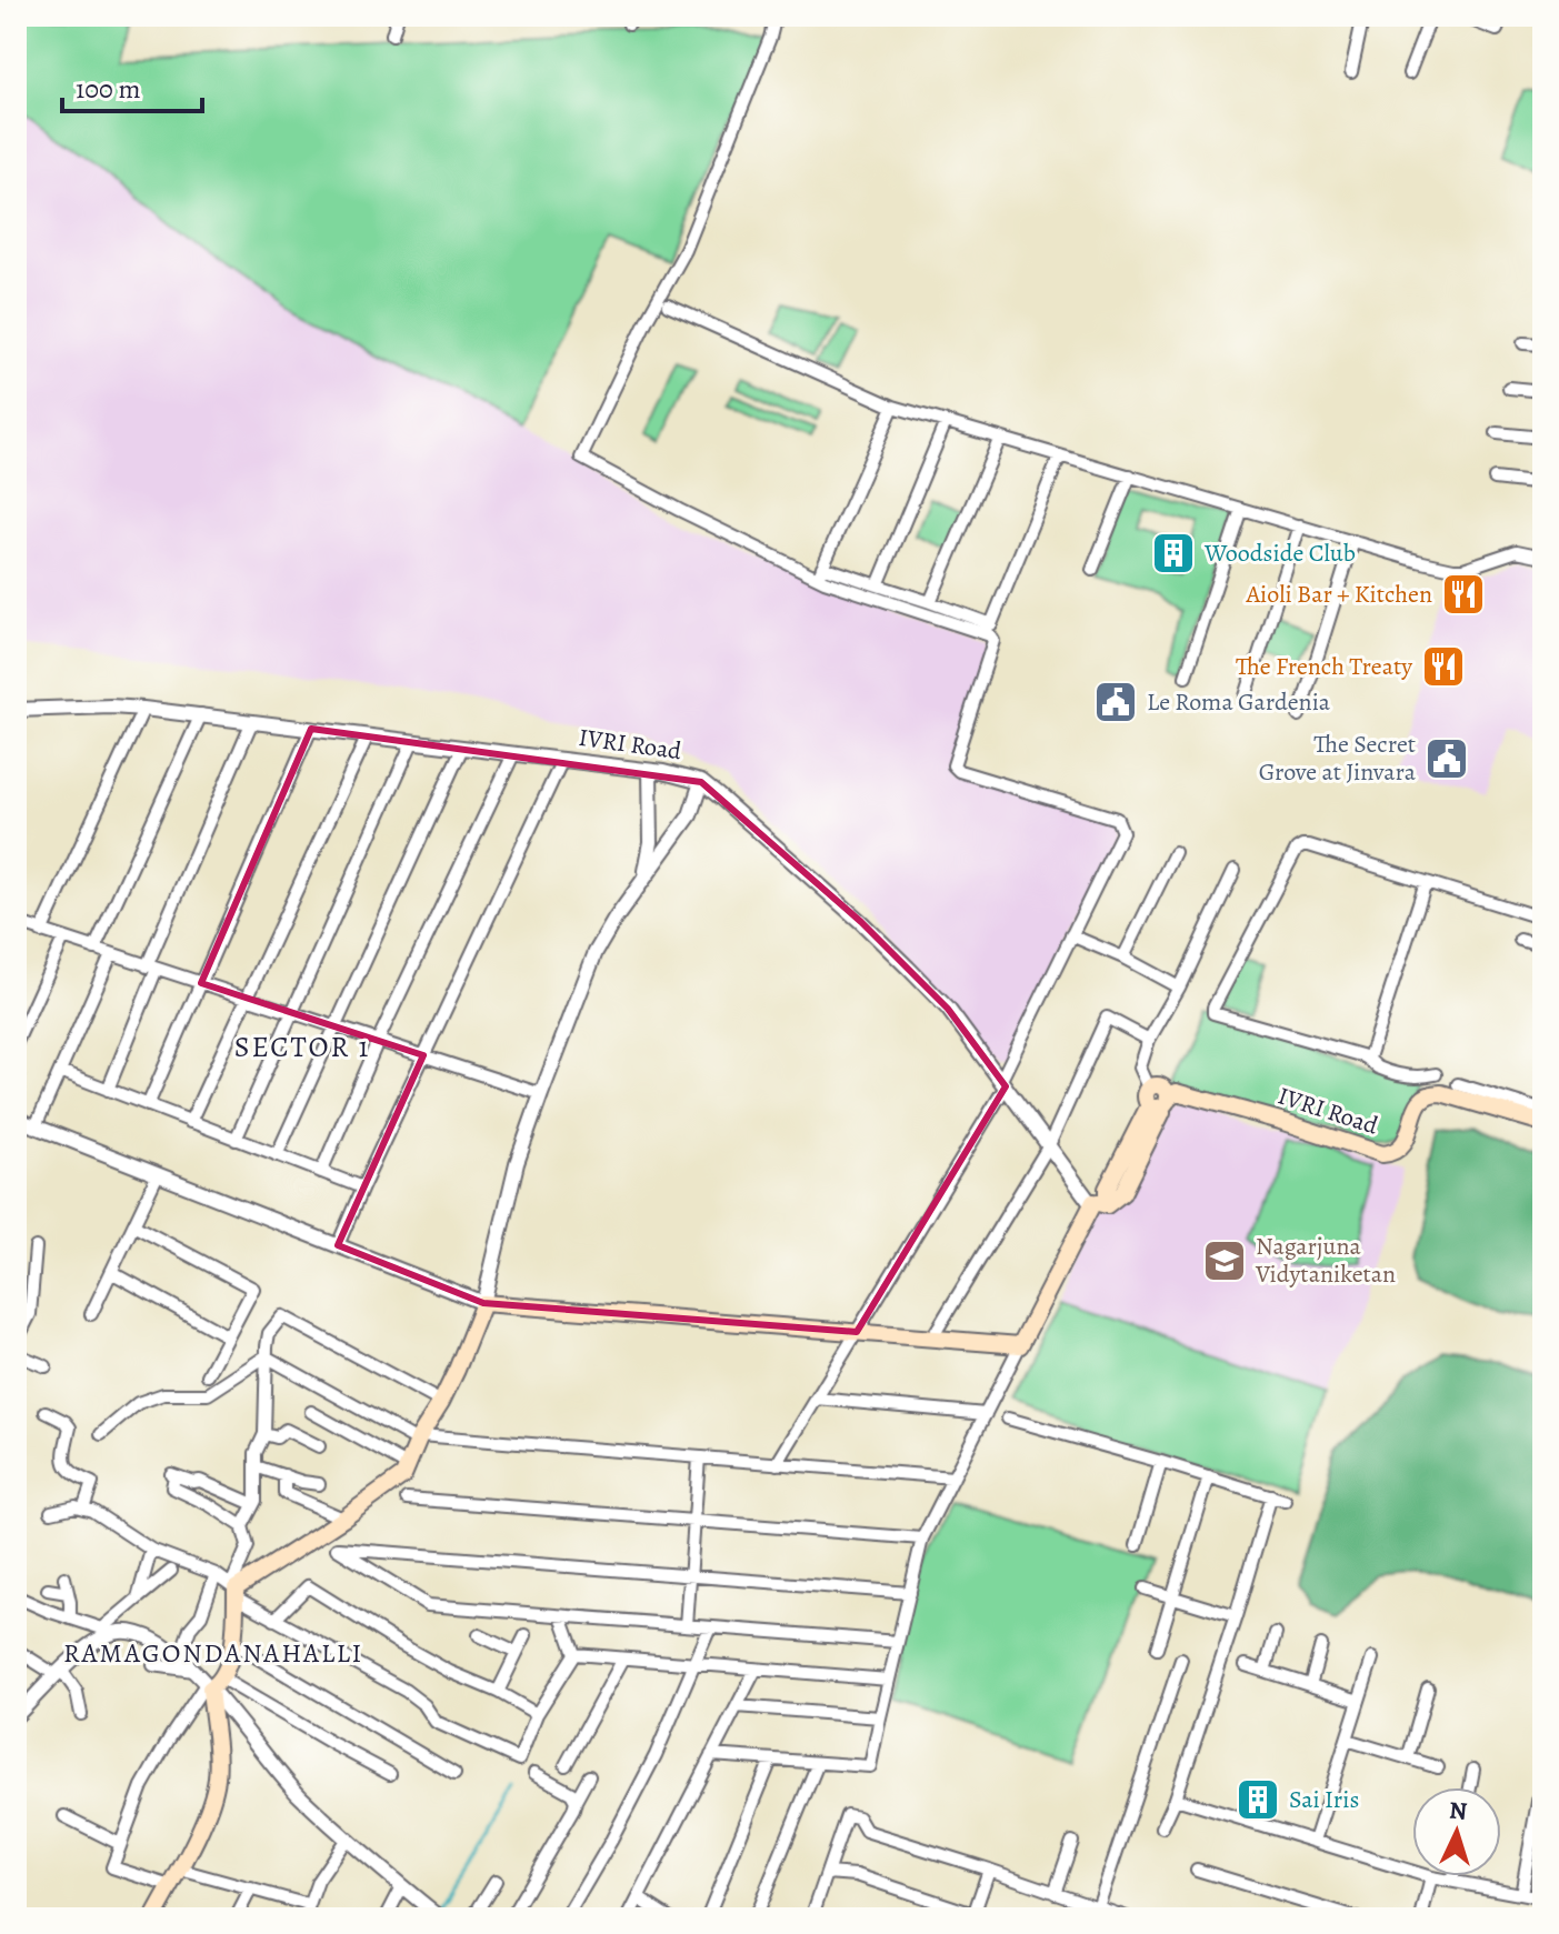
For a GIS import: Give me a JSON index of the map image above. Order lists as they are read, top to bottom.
{
  "streets": {
    "main road": ["IVRI Road"]
  },
  "districts": ["SECTOR 1", "RAMAGONDANAHALLI"],
  "places": {
    "building": ["Woodside Club", "Sai Iris"],
    "restaurant": ["Aioli Bar + Kitchen", "The French Treaty"],
    "public building": ["Le Roma Gardenia", "The Secret Grove at Jinvara"],
    "school or university": ["Nagarjuna Vidytaniketan"]
  },
  "scale_bar": "100 m",
  "north": "top"
}
